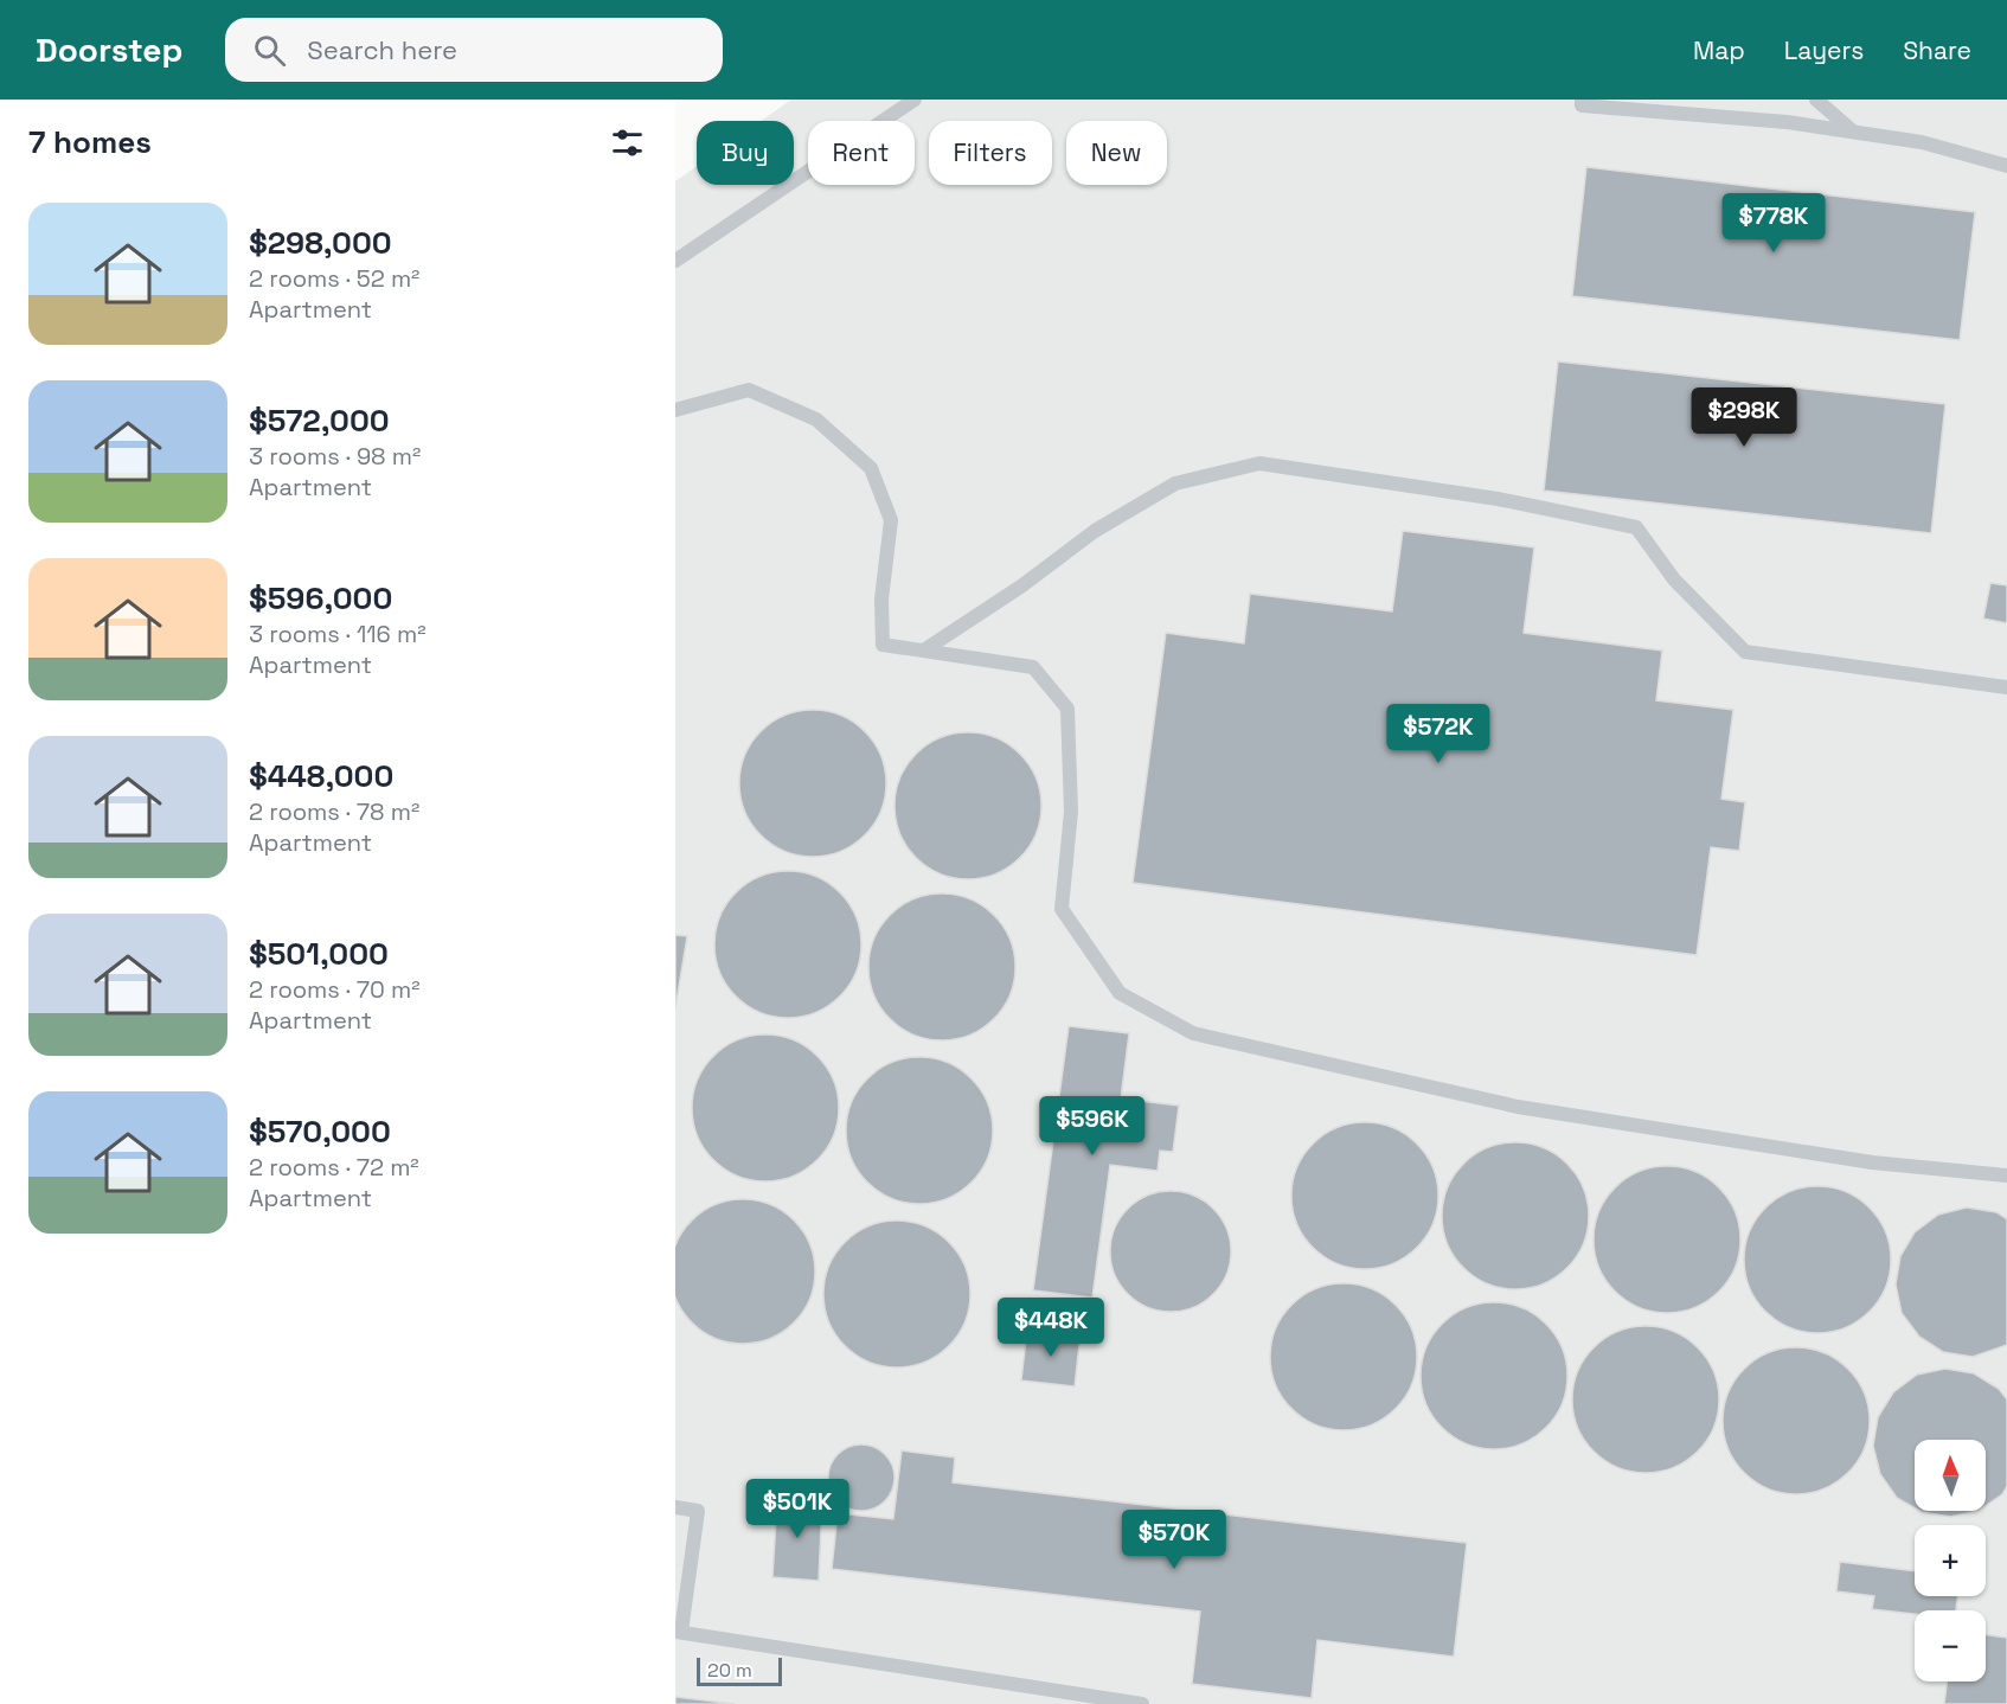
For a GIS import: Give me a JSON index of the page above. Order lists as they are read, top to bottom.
{
  "scale_bar": "20 m",
  "north": "top",
  "page": {
    "header": "Doorstep",
    "search": "Search here",
    "nav": ["Map", "Layers", "Share"],
    "heading": "7 homes",
    "chip": [
      "Buy",
      "Rent",
      "Filters",
      "New"
    ],
    "list": [
      {
        "name": "$298,000",
        "note": "2 rooms · 52 m² · Apartment"
      },
      {
        "name": "$572,000",
        "note": "3 rooms · 98 m² · Apartment"
      },
      {
        "name": "$596,000",
        "note": "3 rooms · 116 m² · Apartment"
      },
      {
        "name": "$448,000",
        "note": "2 rooms · 78 m² · Apartment"
      },
      {
        "name": "$501,000",
        "note": "2 rooms · 70 m² · Apartment"
      },
      {
        "name": "$570,000",
        "note": "2 rooms · 72 m² · Apartment"
      }
    ],
    "price": [
      "$778K",
      "$298K",
      "$572K",
      "$596K",
      "$448K",
      "$501K",
      "$570K"
    ],
    "map_buttons": ["+", "−"],
    "scale": "20 m"
  }
}
